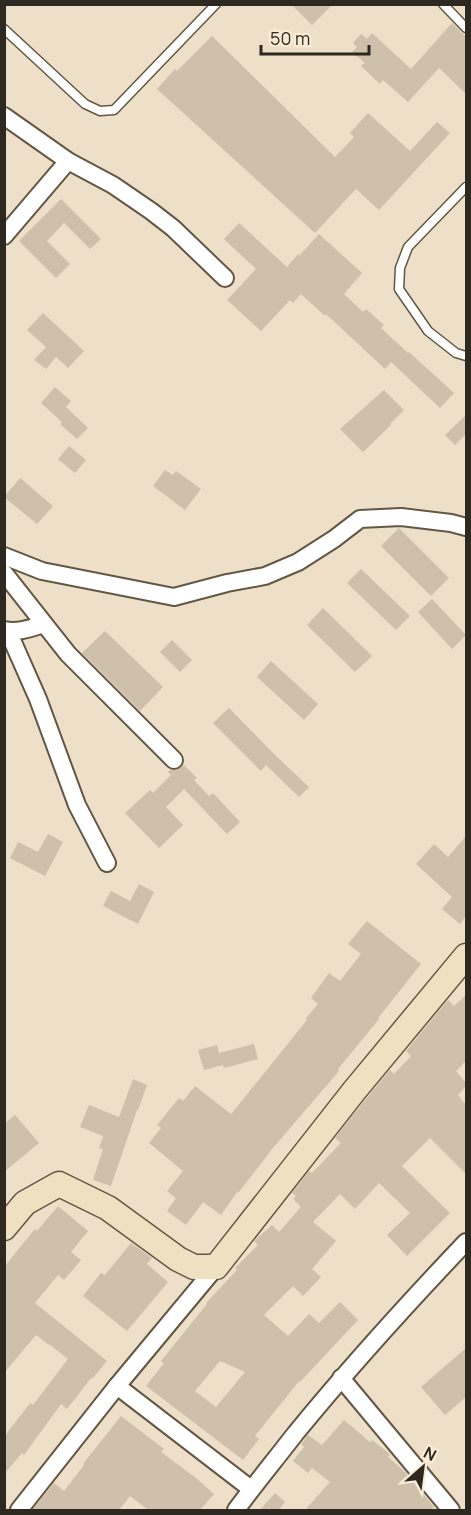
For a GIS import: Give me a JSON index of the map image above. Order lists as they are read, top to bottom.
{
  "scale_bar": "50 m",
  "north": "top right"
}
